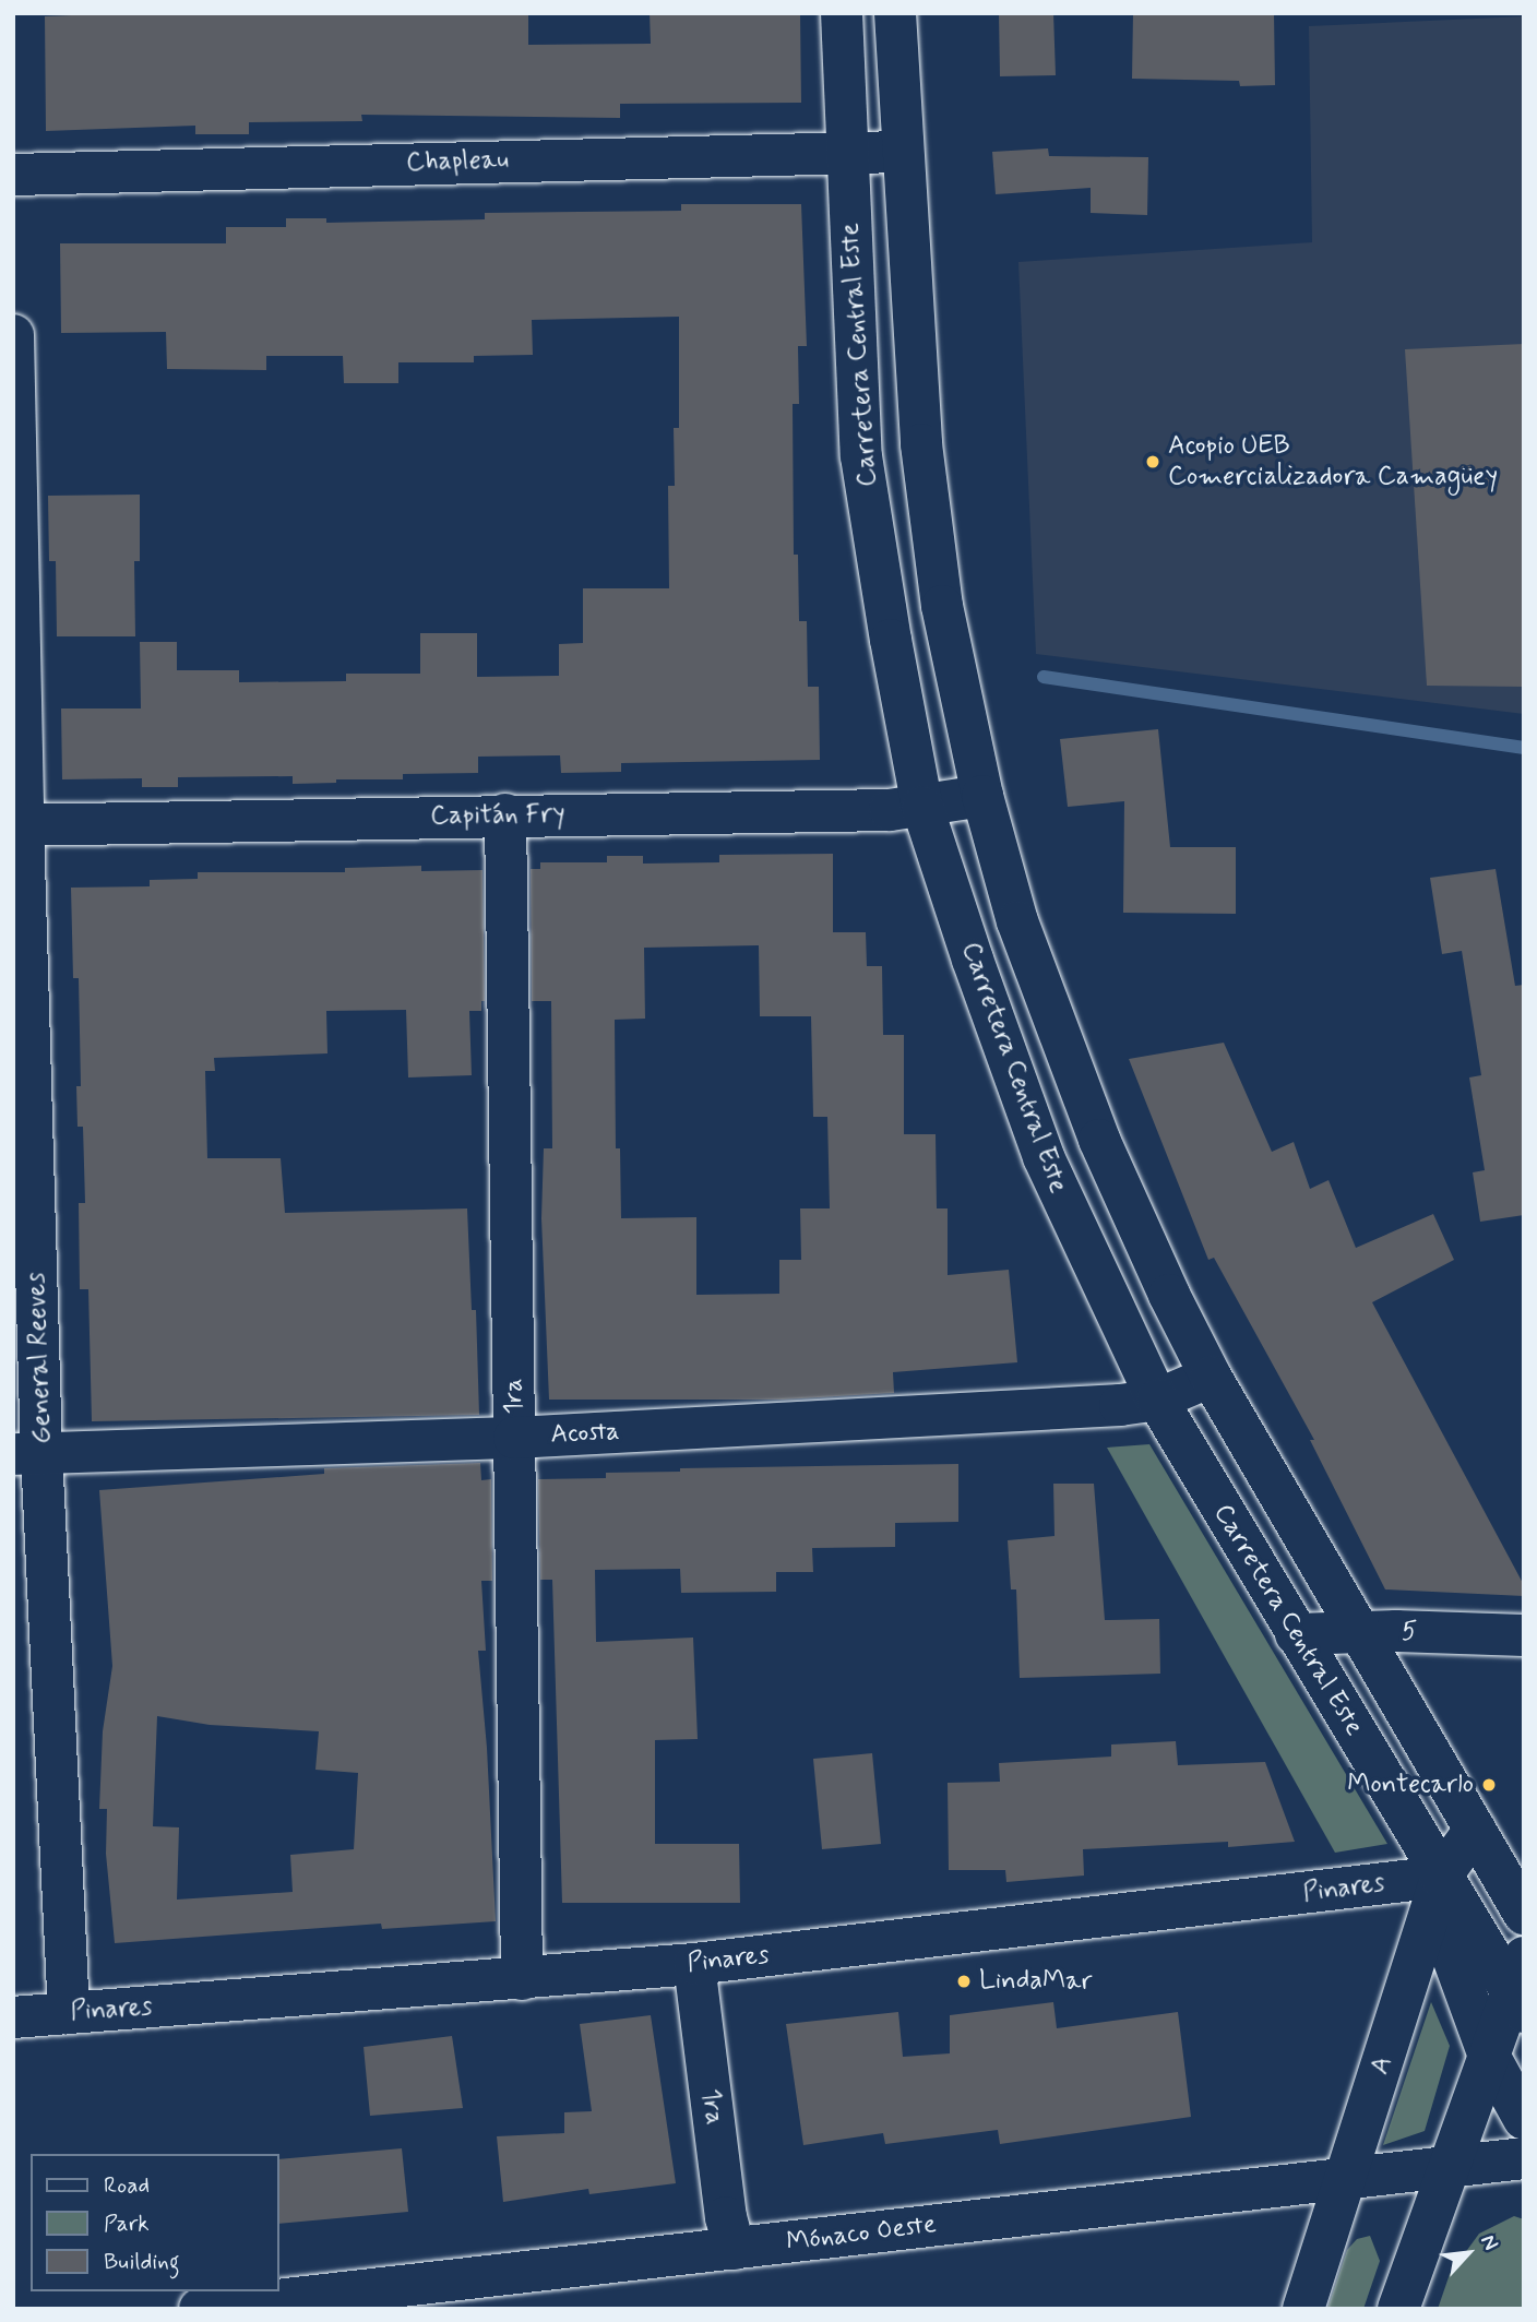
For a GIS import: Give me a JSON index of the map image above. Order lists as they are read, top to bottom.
{
  "streets": {
    "street": [
      "Chapleau",
      "Carretera Central Este",
      "Capitán Fry",
      "General Reeves",
      "1ra",
      "Acosta",
      "5",
      "Pinares",
      "A",
      "Mónaco Oeste"
    ]
  },
  "crossings": [
    ["Chapleau", "Carretera Central Este"],
    ["Carretera Central Este", "Capitán Fry"],
    ["Carretera Central Este", "Acosta"],
    ["Carretera Central Este", "5"],
    ["Carretera Central Este", "Pinares"],
    ["Carretera Central Este", "A"],
    ["Capitán Fry", "General Reeves"],
    ["Capitán Fry", "1ra"],
    ["General Reeves", "Acosta"],
    ["General Reeves", "Pinares"],
    ["1ra", "Acosta"],
    ["1ra", "Pinares"],
    ["1ra", "Mónaco Oeste"],
    ["Pinares", "A"],
    ["A", "Mónaco Oeste"]
  ],
  "places": ["Acopio UEB Comercializadora Camagüey", "Montecarlo", "LindaMar"],
  "legend": ["Road", "Park", "Building"],
  "north": "top right"
}
